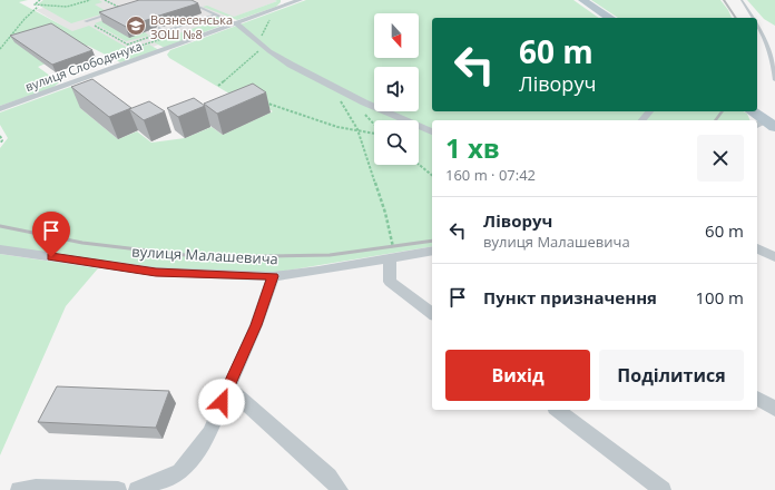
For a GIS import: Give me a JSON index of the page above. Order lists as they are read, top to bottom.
{
  "streets": {
    "street": ["вулиця Слободянука", "вулиця Малашевича"]
  },
  "places": {
    "school or university": ["Вознесенська ЗОШ №8"]
  },
  "north": "bottom",
  "page": {
    "turn": ["60 m", "Ліворуч"],
    "heading": ["1 хв", "160 m · 07:42"],
    "list": [
      {
        "name": "Ліворуч",
        "note": "вулиця Малашевича",
        "value": "60 m"
      },
      {
        "name": "Пункт призначення",
        "value": "100 m"
      }
    ],
    "buttons": ["Вихід", "Поділитися"]
  }
}
